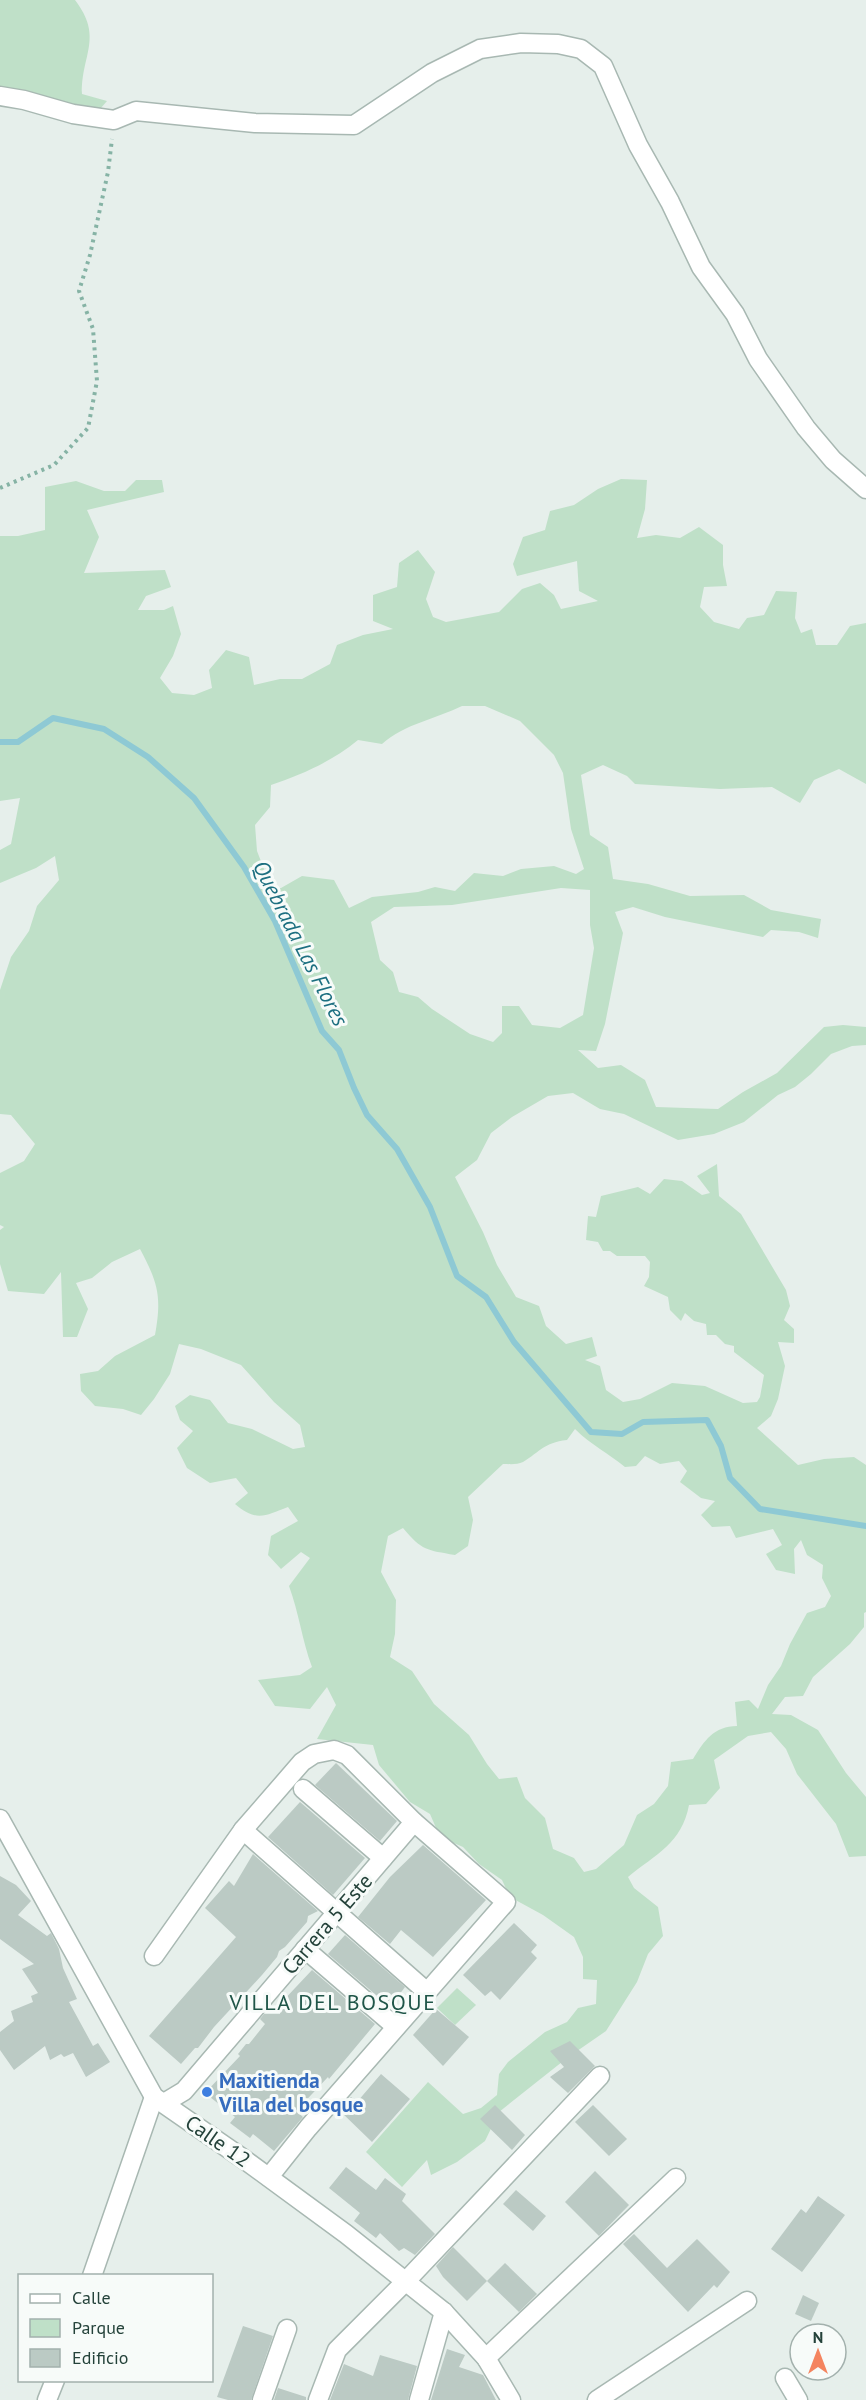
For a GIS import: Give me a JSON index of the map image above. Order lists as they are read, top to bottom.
{
  "streets": {
    "street": ["Carrera 5 Este", "Calle 12"]
  },
  "crossings": [
    ["Carrera 5 Este", "Calle 12"]
  ],
  "districts": ["VILLA DEL BOSQUE"],
  "water": ["Quebrada Las Flores"],
  "places": ["Maxitienda Villa del bosque"],
  "legend": ["Calle", "Parque", "Edificio"],
  "north": "top"
}
